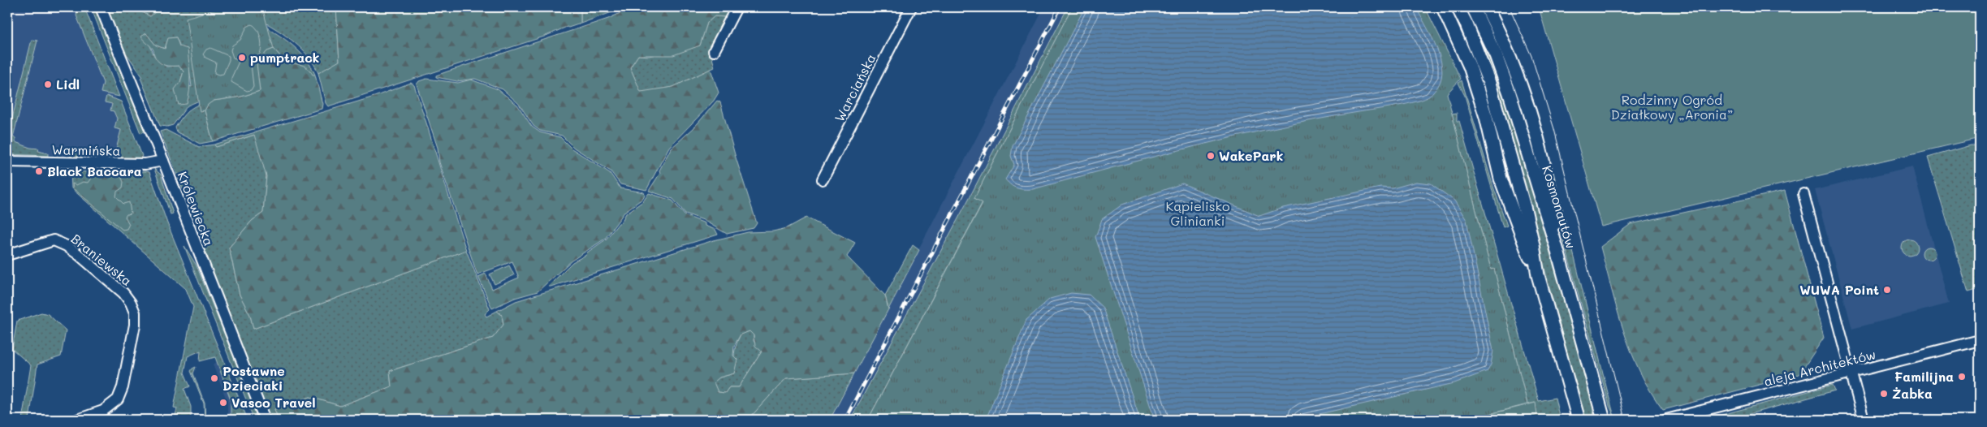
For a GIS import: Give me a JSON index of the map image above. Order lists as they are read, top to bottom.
{
  "streets": {
    "main road": ["Kosmonautów"],
    "street": [
      "Warciańska",
      "Warmińska",
      "Królewiecka",
      "Braniewska",
      "aleja Architektów"
    ]
  },
  "crossings": [
    ["Warmińska", "Królewiecka"]
  ],
  "parks": ["Rodzinny Ogród Działkowy „Aronia”", "Kąpielisko Glinianki"],
  "places": [
    "pumptrack",
    "Lidl",
    "WakePark",
    "Black Baccara",
    "WUWA Point",
    "Familijna",
    "Postawne Dzieciaki",
    "Żabka",
    "Vasco Travel"
  ]
}
